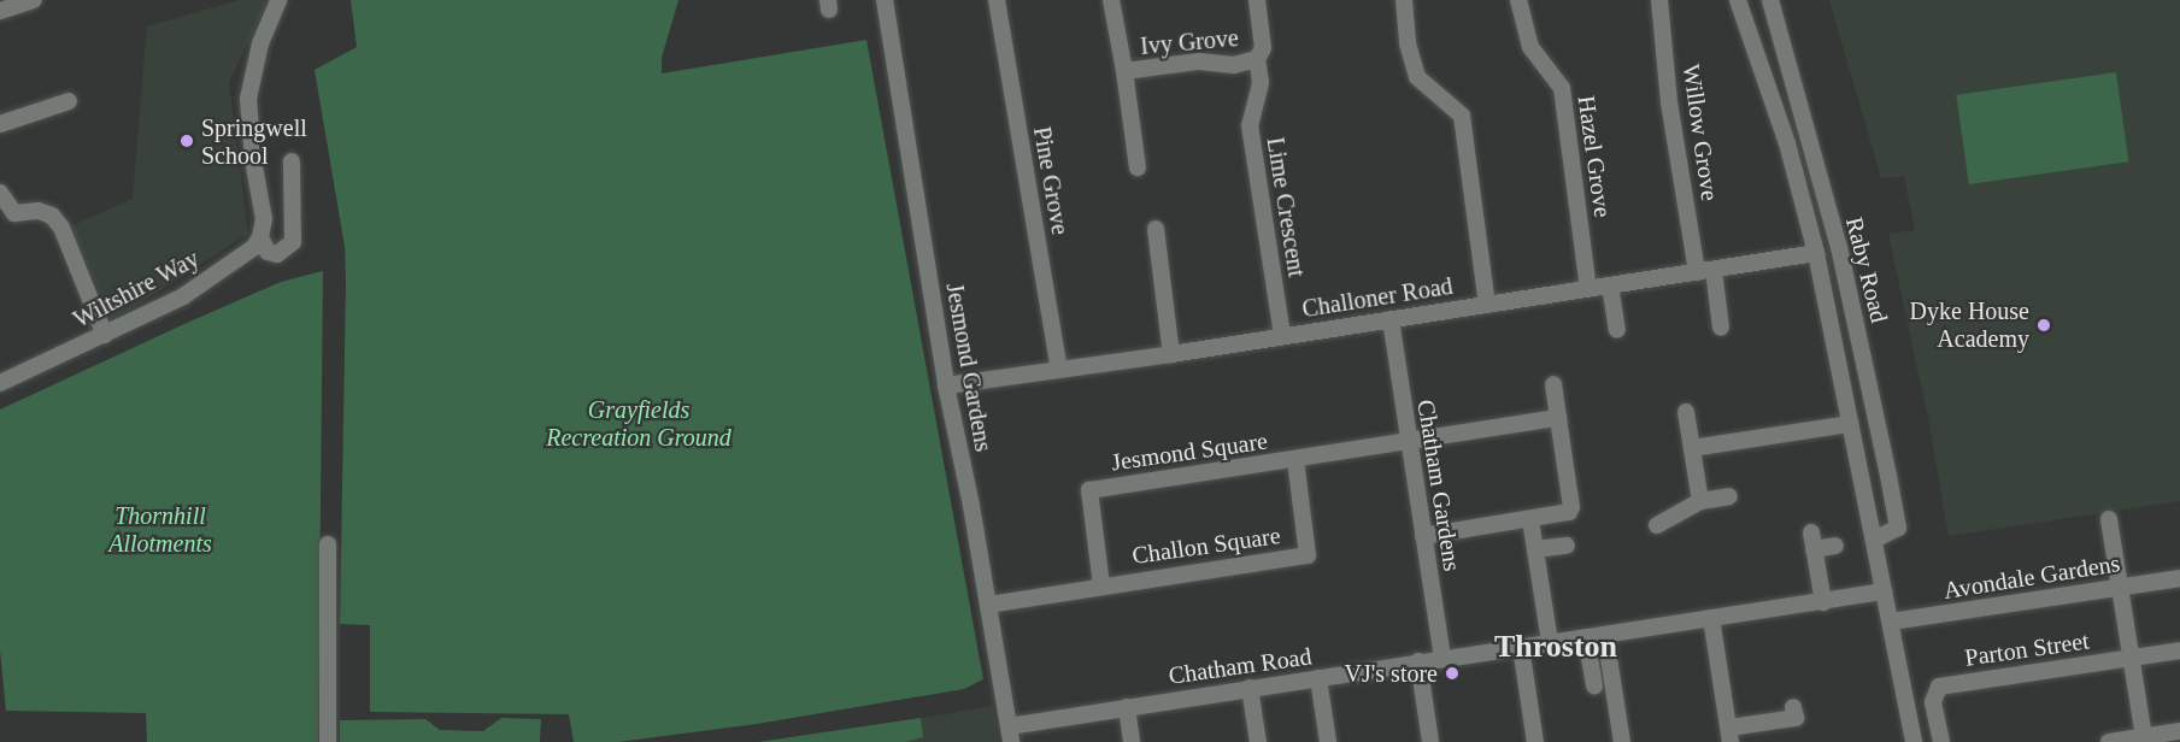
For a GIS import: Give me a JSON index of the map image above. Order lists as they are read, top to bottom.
{
  "streets": {
    "street": [
      "Ivy Grove",
      "Willow Grove",
      "Hazel Grove",
      "Pine Grove",
      "Lime Crescent",
      "Raby Road",
      "Wiltshire Way",
      "Challoner Road",
      "Jesmond Gardens",
      "Jesmond Square",
      "Chatham Gardens",
      "Challon Square",
      "Avondale Gardens",
      "Parton Street",
      "Chatham Road"
    ]
  },
  "crossings": [
    ["Ivy Grove", "Lime Crescent"],
    ["Willow Grove", "Challoner Road"],
    ["Hazel Grove", "Challoner Road"],
    ["Pine Grove", "Challoner Road"],
    ["Lime Crescent", "Challoner Road"],
    ["Raby Road", "Challoner Road"],
    ["Raby Road", "Avondale Gardens"],
    ["Raby Road", "Chatham Road"],
    ["Challoner Road", "Jesmond Gardens"],
    ["Challoner Road", "Chatham Gardens"],
    ["Jesmond Gardens", "Challon Square"],
    ["Jesmond Gardens", "Chatham Road"],
    ["Jesmond Square", "Chatham Gardens"],
    ["Jesmond Square", "Challon Square"],
    ["Chatham Gardens", "Chatham Road"]
  ],
  "districts": ["Throston"],
  "parks": ["Grayfields Recreation Ground", "Thornhill Allotments"],
  "places": ["Springwell School", "Dyke House Academy", "VJ's store"]
}
